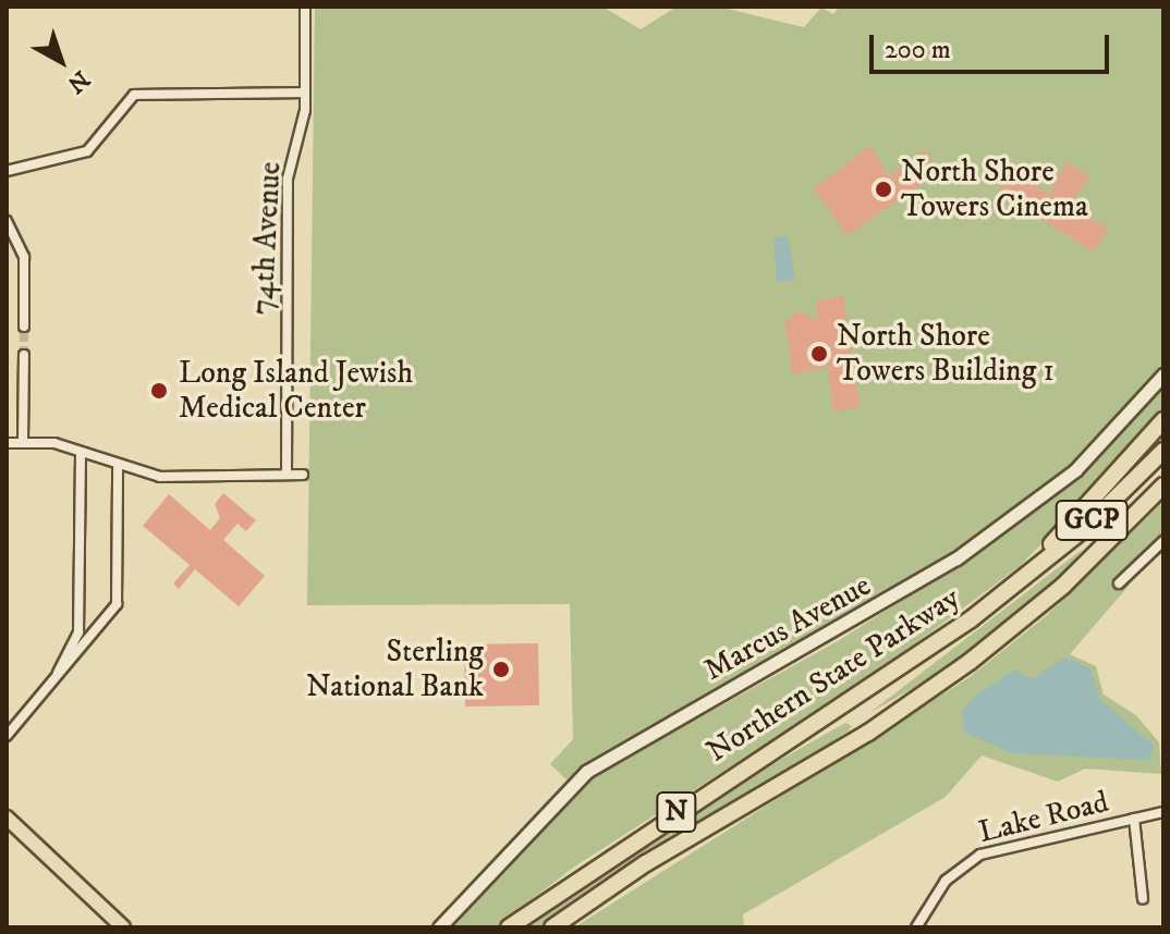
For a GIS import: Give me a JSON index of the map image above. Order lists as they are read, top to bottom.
{
  "streets": {
    "highway": ["GCP", "Northern State Parkway", "N"],
    "main road": ["Marcus Avenue"],
    "street": ["74th Avenue", "Lake Road"]
  },
  "crossings": [
    ["GCP", "Northern State Parkway"]
  ],
  "places": [
    "North Shore Towers Cinema",
    "North Shore Towers Building 1",
    "Long Island Jewish Medical Center",
    "Sterling National Bank"
  ],
  "scale_bar": "200 m",
  "north": "bottom right"
}
